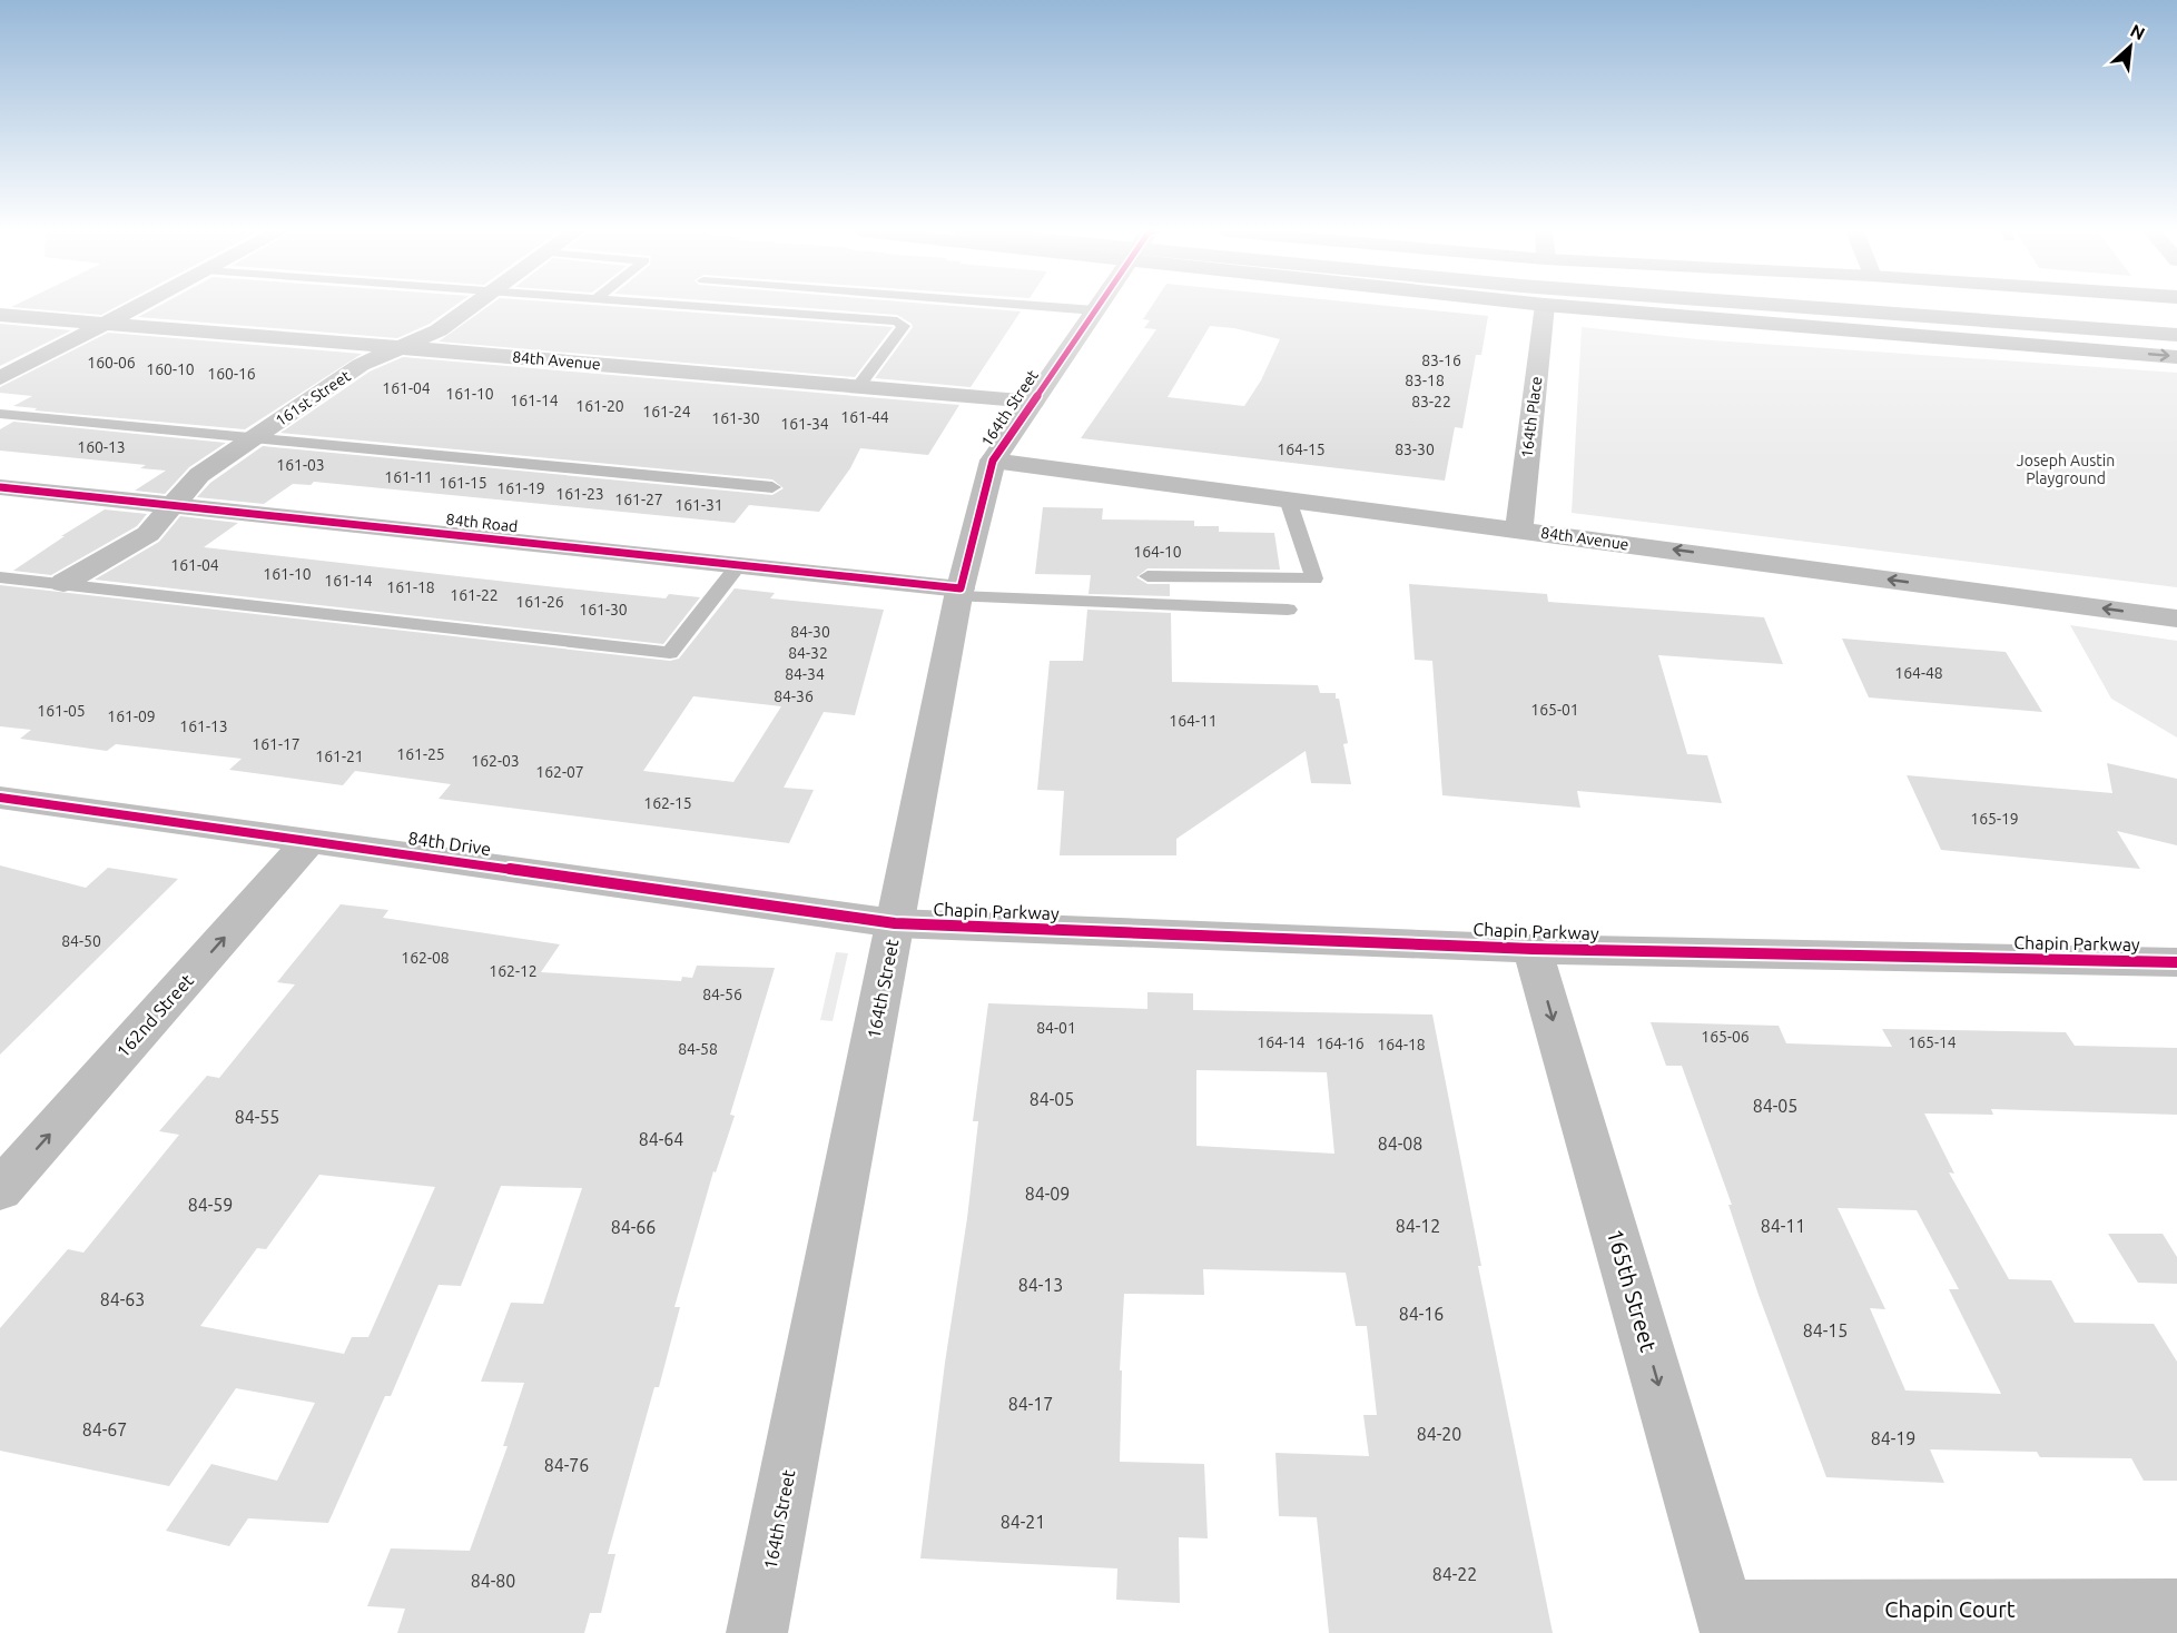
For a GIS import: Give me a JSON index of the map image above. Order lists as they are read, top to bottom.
{
  "streets": {
    "main road": [
      "84th Avenue",
      "161st Street",
      "164th Street",
      "164th Place",
      "84th Road",
      "84th Drive",
      "Chapin Parkway",
      "162nd Street",
      "165th Street",
      "Chapin Court"
    ]
  },
  "crossings": [
    ["84th Avenue", "161st Street"],
    ["84th Avenue", "164th Street"],
    ["84th Avenue", "164th Place"],
    ["161st Street", "84th Road"],
    ["164th Street", "84th Road"],
    ["164th Street", "84th Drive"],
    ["164th Street", "Chapin Parkway"],
    ["84th Drive", "Chapin Parkway"],
    ["84th Drive", "162nd Street"],
    ["Chapin Parkway", "165th Street"],
    ["165th Street", "Chapin Court"]
  ],
  "one_way": ["162nd Street", "165th Street"],
  "parks": ["Joseph Austin Playground"],
  "house_numbers": [
    "83-16",
    "160-06",
    "160-10",
    "160-16",
    "83-18",
    "161-04",
    "161-10",
    "161-14",
    "83-22",
    "161-20",
    "161-24",
    "161-44",
    "161-30",
    "161-34",
    "160-13",
    "164-15",
    "83-30",
    "161-03",
    "161-11",
    "161-15",
    "161-19",
    "161-23",
    "161-27",
    "161-31",
    "164-10",
    "161-04",
    "161-10",
    "161-14",
    "161-18",
    "161-22",
    "161-26",
    "161-30",
    "84-30",
    "84-32",
    "164-48",
    "84-34",
    "84-36",
    "165-01",
    "161-05",
    "161-09",
    "164-11",
    "161-13",
    "161-17",
    "161-25",
    "161-21",
    "162-03",
    "162-07",
    "162-15",
    "165-19",
    "84-50",
    "162-08",
    "162-12",
    "84-56",
    "84-01",
    "165-06",
    "164-14",
    "165-14",
    "164-16",
    "164-18",
    "84-58",
    "84-05",
    "84-05",
    "84-55",
    "84-64",
    "84-08",
    "84-09",
    "84-59",
    "84-12",
    "84-11",
    "84-66",
    "84-13",
    "84-63",
    "84-16",
    "84-15",
    "84-17",
    "84-67",
    "84-20",
    "84-19",
    "84-76",
    "84-21",
    "84-22",
    "84-80"
  ],
  "north": "top right"
}
